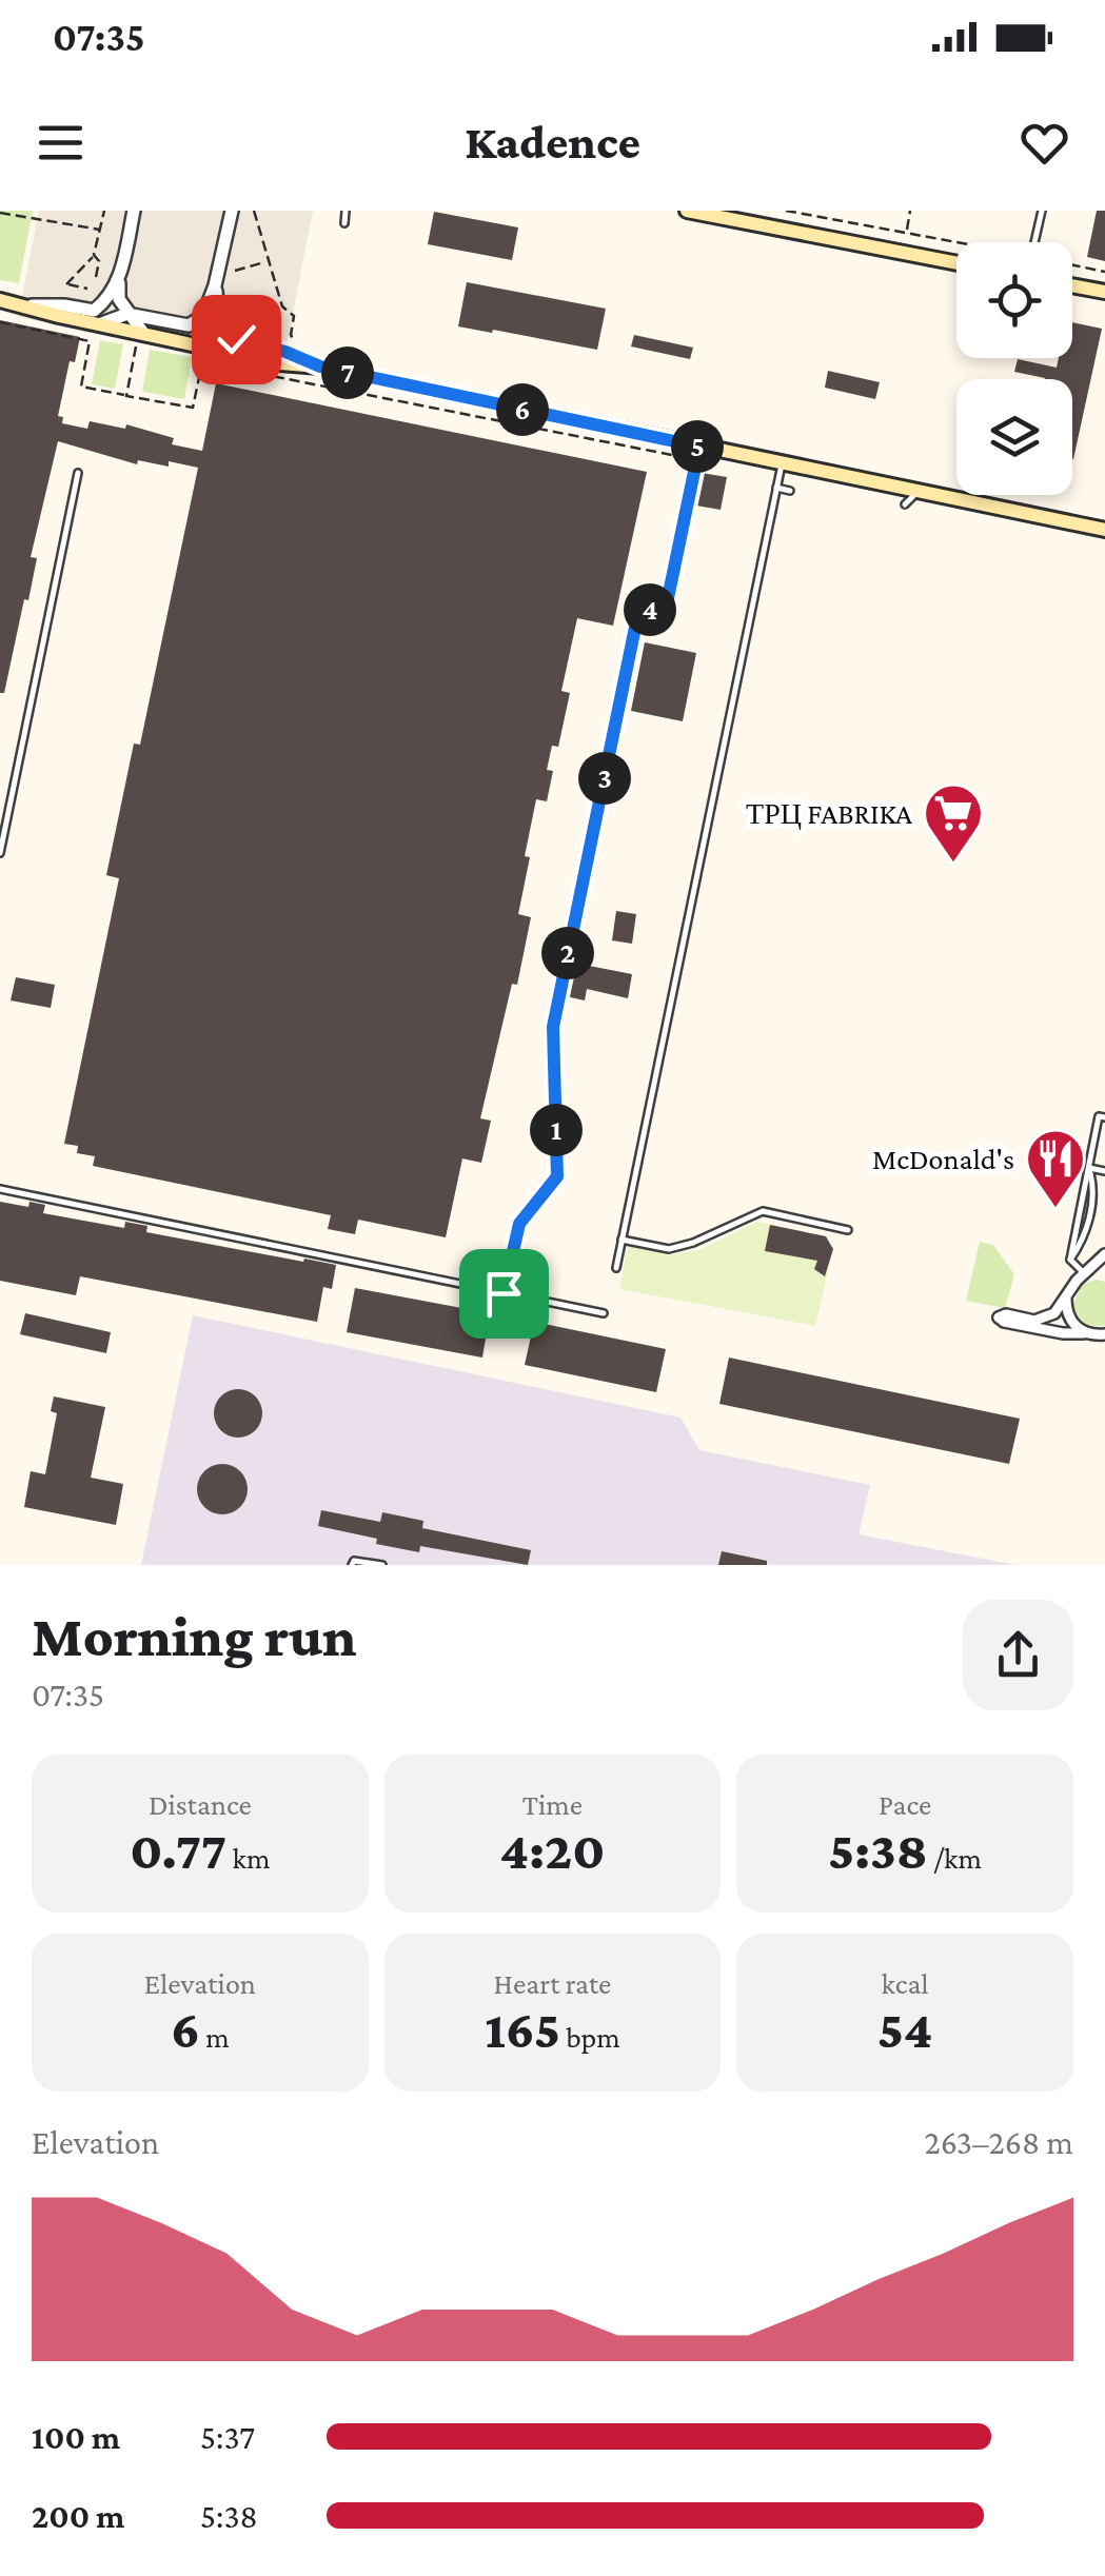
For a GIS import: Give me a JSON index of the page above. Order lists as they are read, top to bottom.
{
  "places": {
    "supermarket": ["ТРЦ FABRIKA"],
    "restaurant": ["McDonald's"]
  },
  "page": {
    "status": "07:35",
    "header": "Kadence",
    "pins": [
      "7",
      "6",
      "5",
      "4",
      "3",
      "2",
      "1"
    ],
    "heading": ["Morning run", "07:35"],
    "stats": [
      ["Distance", "0.77 km"],
      ["Time", "4:20"],
      ["Pace", "5:38 /km"],
      ["Elevation", "6 m"],
      ["Heart rate", "165 bpm"],
      ["kcal", "54"]
    ],
    "chart": ["Elevation", "263–268 m"],
    "list": [
      {
        "name": "100 m",
        "note": "5:37"
      },
      {
        "name": "200 m",
        "note": "5:38"
      }
    ]
  }
}
